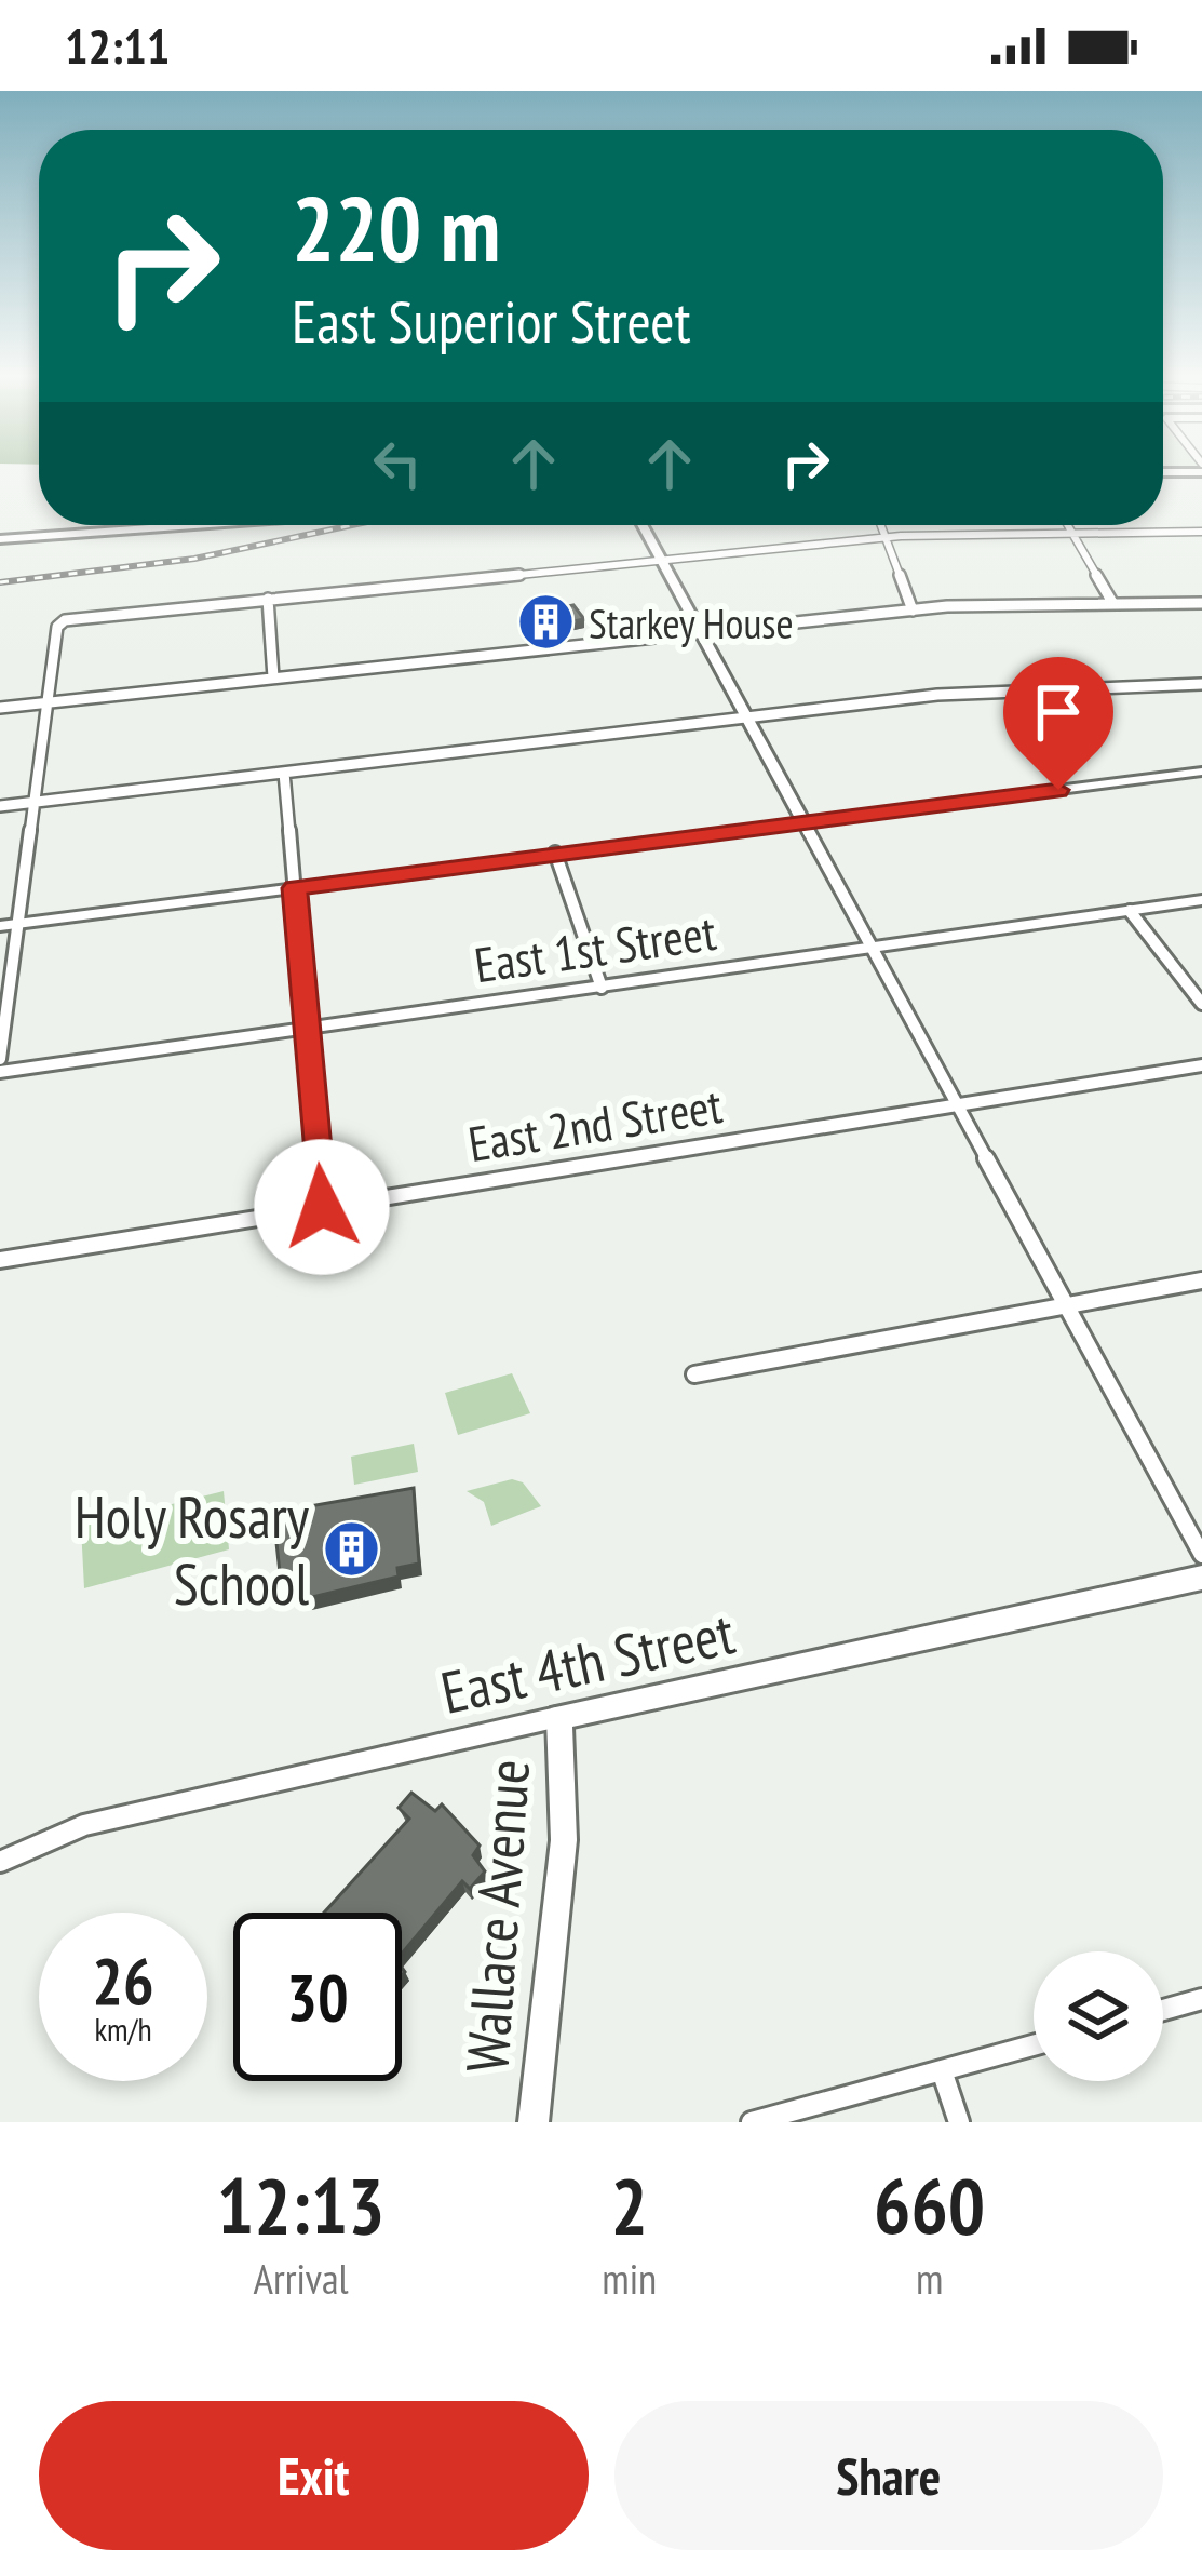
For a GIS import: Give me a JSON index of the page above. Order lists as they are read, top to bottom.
{
  "streets": {
    "main road": ["East 4th Street", "Wallace Avenue"],
    "street": ["East 1st Street", "East 2nd Street"]
  },
  "crossings": [
    ["East 4th Street", "Wallace Avenue"]
  ],
  "places": {
    "building": ["Starkey House", "Holy Rosary School"]
  },
  "page": {
    "status": "12:11",
    "turn": ["220 m", "East Superior Street"],
    "speed": "26 km/h",
    "limit": "30",
    "eta": [
      "12:13",
      "Arrival",
      "2",
      "min",
      "660",
      "m"
    ],
    "buttons": ["Exit", "Share"]
  }
}
